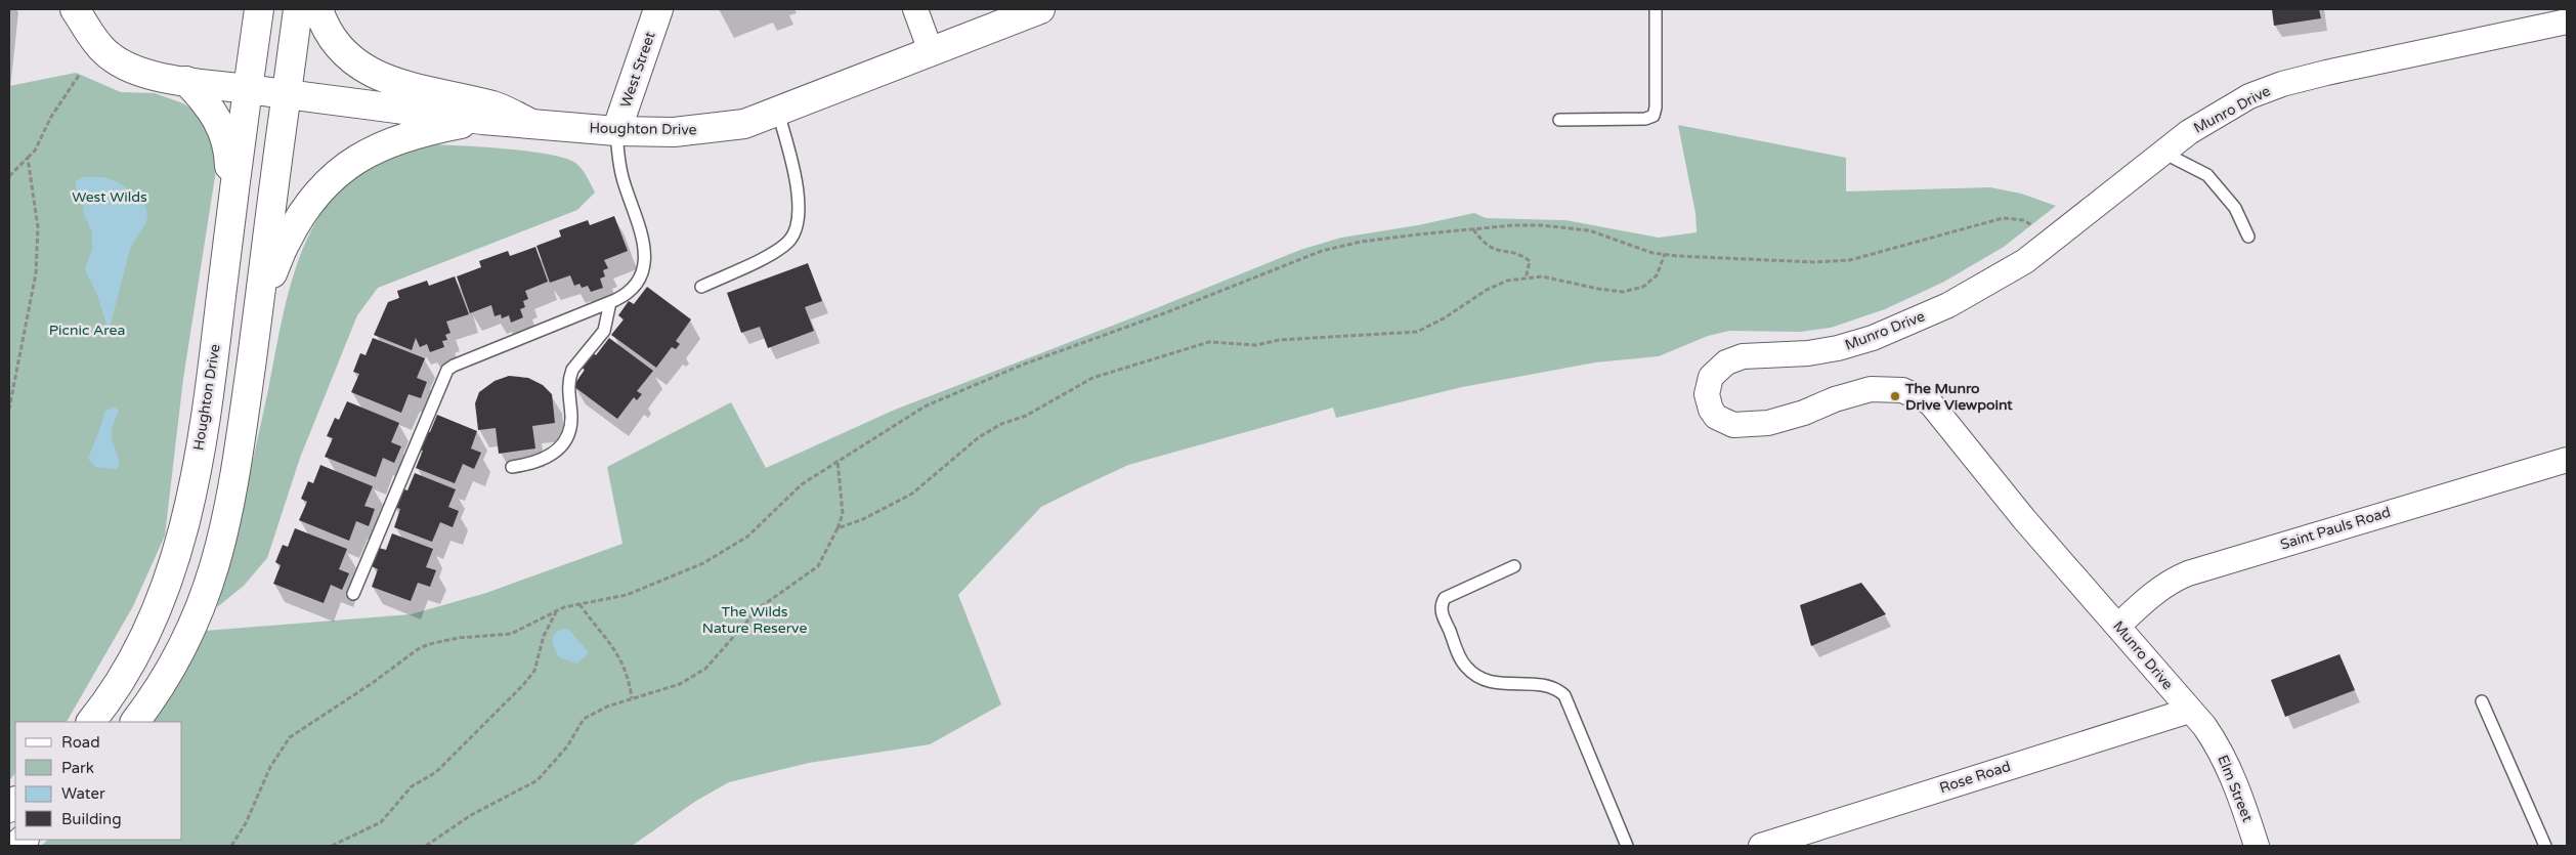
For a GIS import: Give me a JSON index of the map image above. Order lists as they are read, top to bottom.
{
  "streets": {
    "main road": ["West Street", "Houghton Drive"],
    "street": [
      "Munro Drive",
      "Saint Pauls Road",
      "Rose Road",
      "Elm Street"
    ]
  },
  "crossings": [
    ["West Street", "Houghton Drive"],
    ["Munro Drive", "Saint Pauls Road"],
    ["Munro Drive", "Rose Road"],
    ["Munro Drive", "Elm Street"],
    ["Rose Road", "Elm Street"]
  ],
  "parks": ["West Wilds", "Picnic Area", "The Wilds Nature Reserve"],
  "places": ["The Munro Drive Viewpoint"],
  "legend": [
    "Road",
    "Park",
    "Water",
    "Building"
  ]
}
